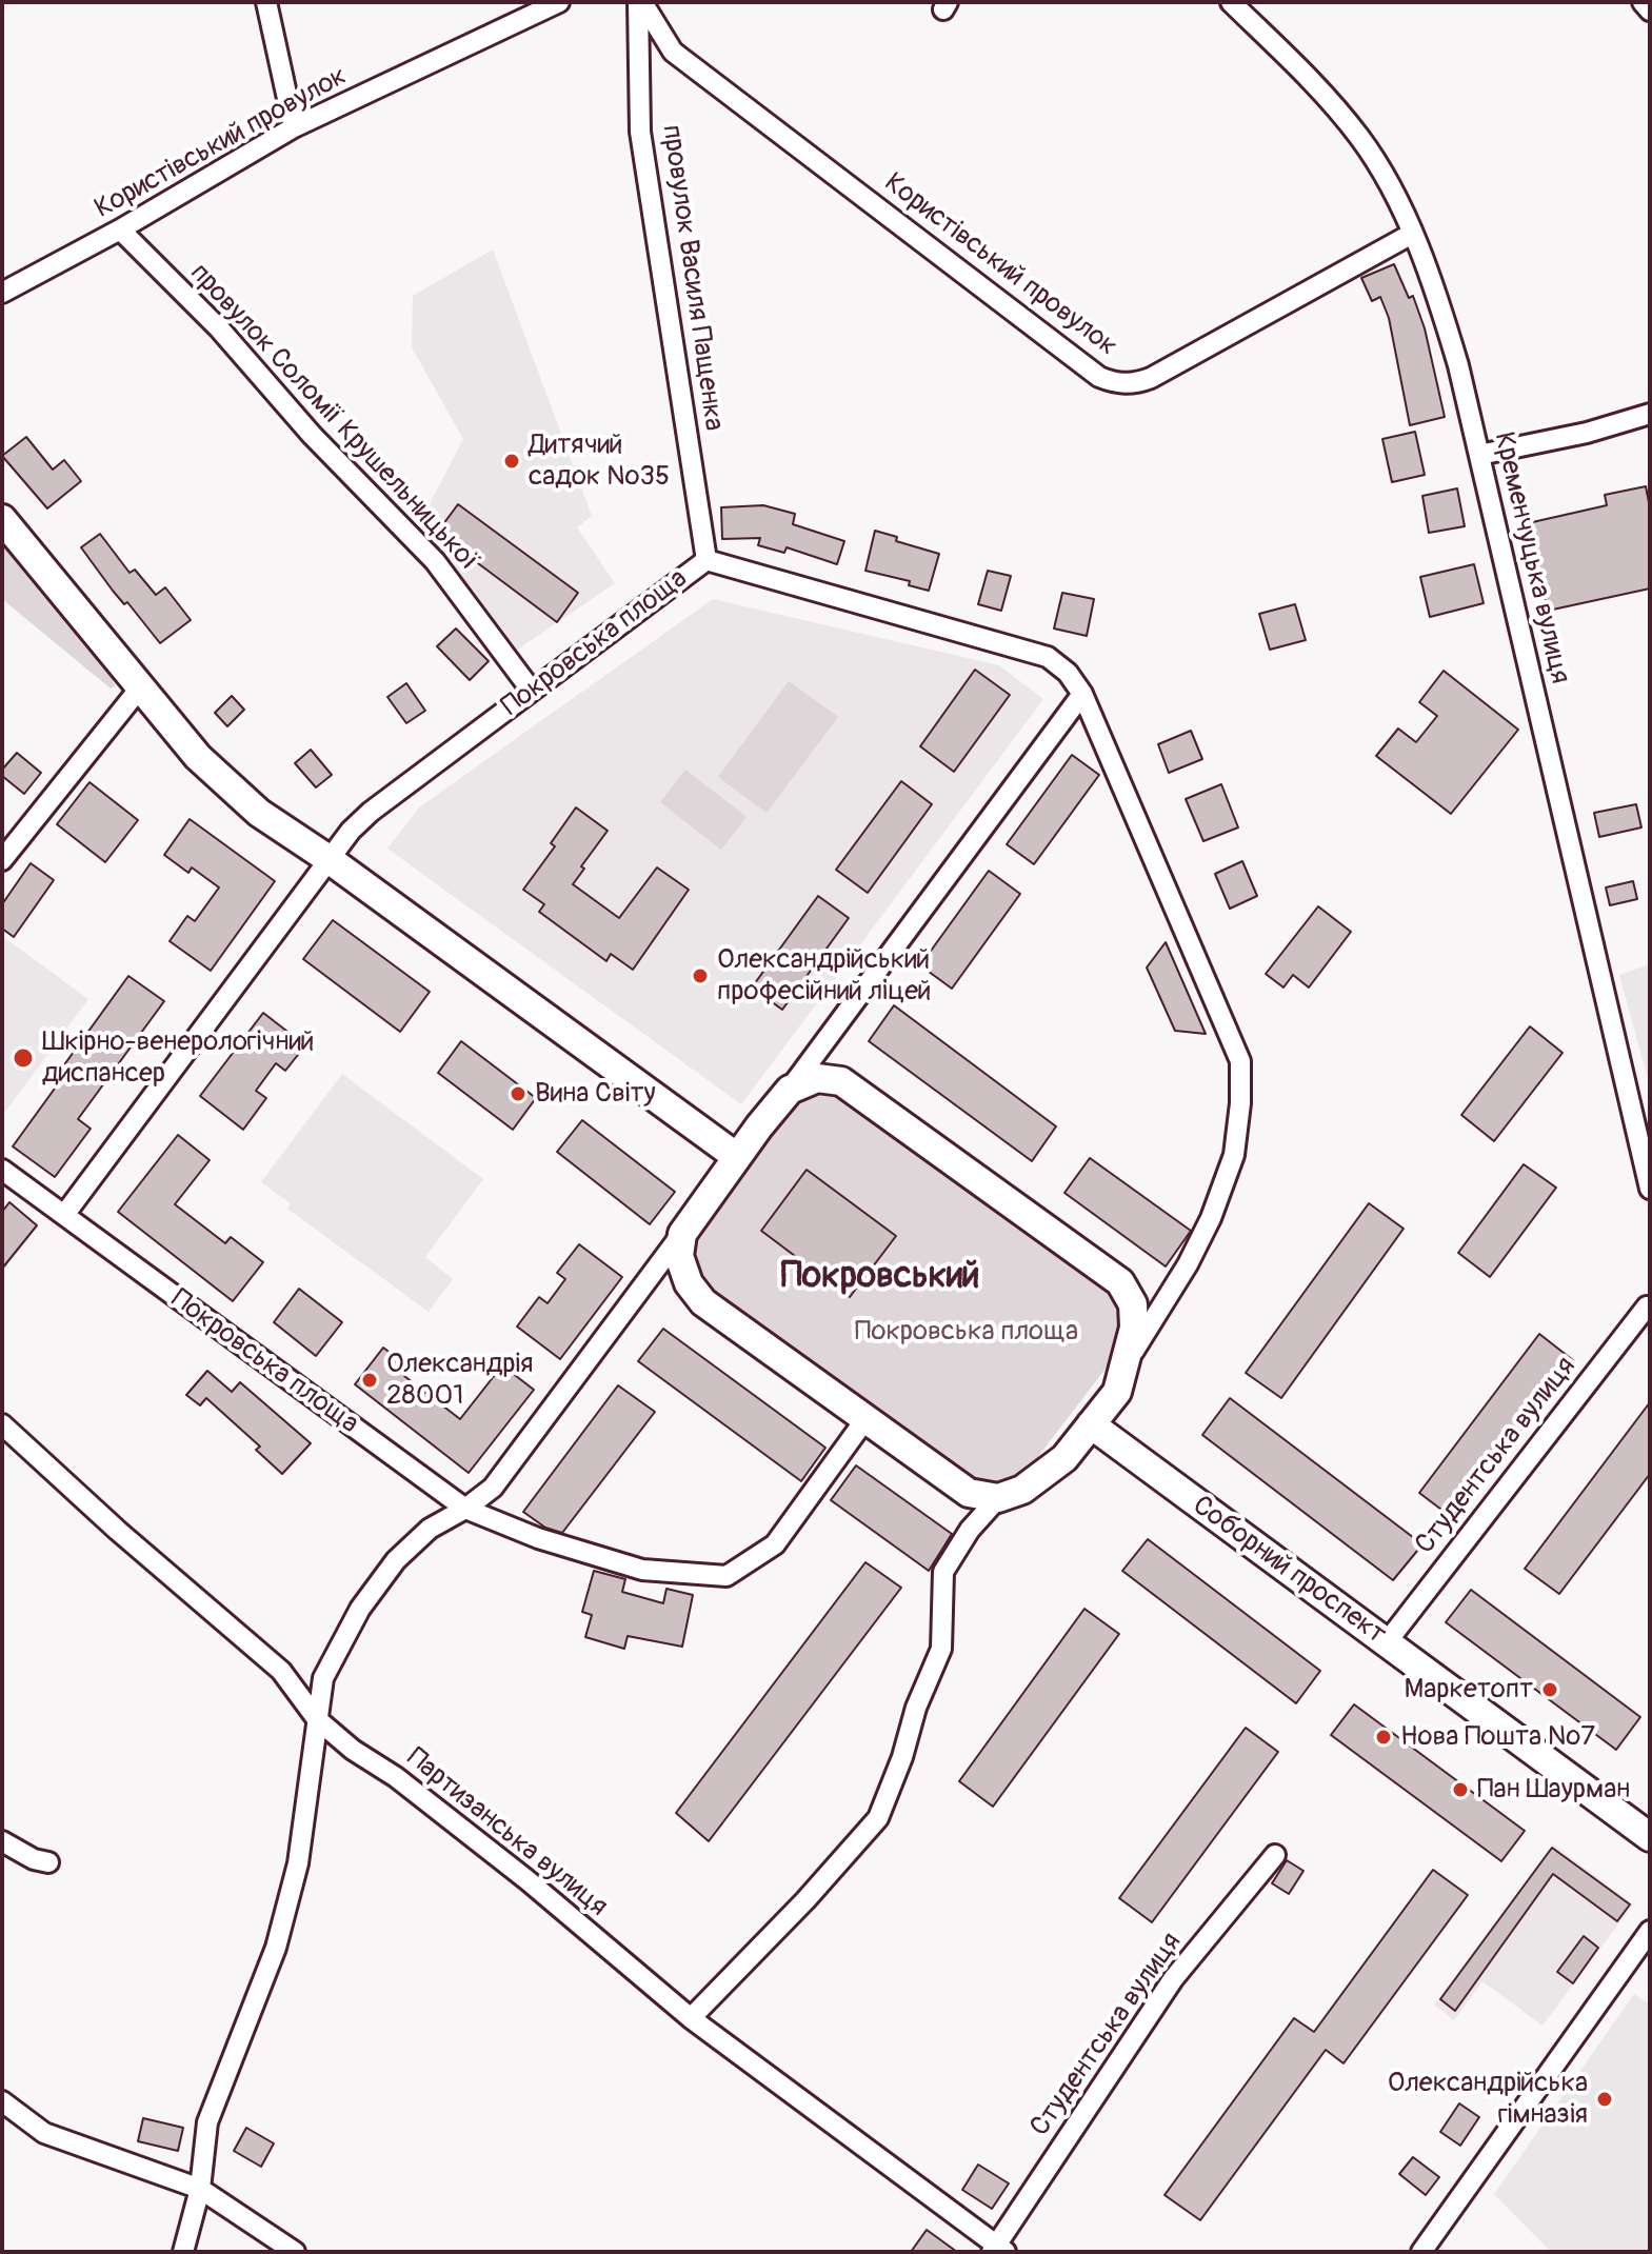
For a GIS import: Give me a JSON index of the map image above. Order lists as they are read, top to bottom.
{
  "streets": {
    "highway": ["Покровська площа", "Соборний проспект"],
    "street": [
      "Користівський провулок",
      "провулок Василя Пащенка",
      "провулок Соломії Крушельницької",
      "Кременчуцька вулиця",
      "Студентська вулиця",
      "Партизанська вулиця"
    ]
  },
  "crossings": [
    ["Користівський провулок", "провулок Василя Пащенка"],
    ["Користівський провулок", "провулок Соломії Крушельницької"],
    ["Користівський провулок", "Кременчуцька вулиця"],
    ["провулок Василя Пащенка", "Покровська площа"],
    ["провулок Соломії Крушельницької", "Покровська площа"],
    ["Покровська площа", "Соборний проспект"],
    ["Студентська вулиця", "Соборний проспект"],
    ["Студентська вулиця", "Партизанська вулиця"]
  ],
  "districts": ["Покровський"],
  "parks": ["Покровська площа"],
  "places": [
    "Дитячий садок №35",
    "Олександрійський професійний ліцей",
    "Шкірно-венерологічний диспансер",
    "Вина Світу",
    "Олександрія 28001",
    "Маркетопт",
    "Нова Пошта №7",
    "Пан Шаурман",
    "Олександрійська гімназія"
  ]
}
